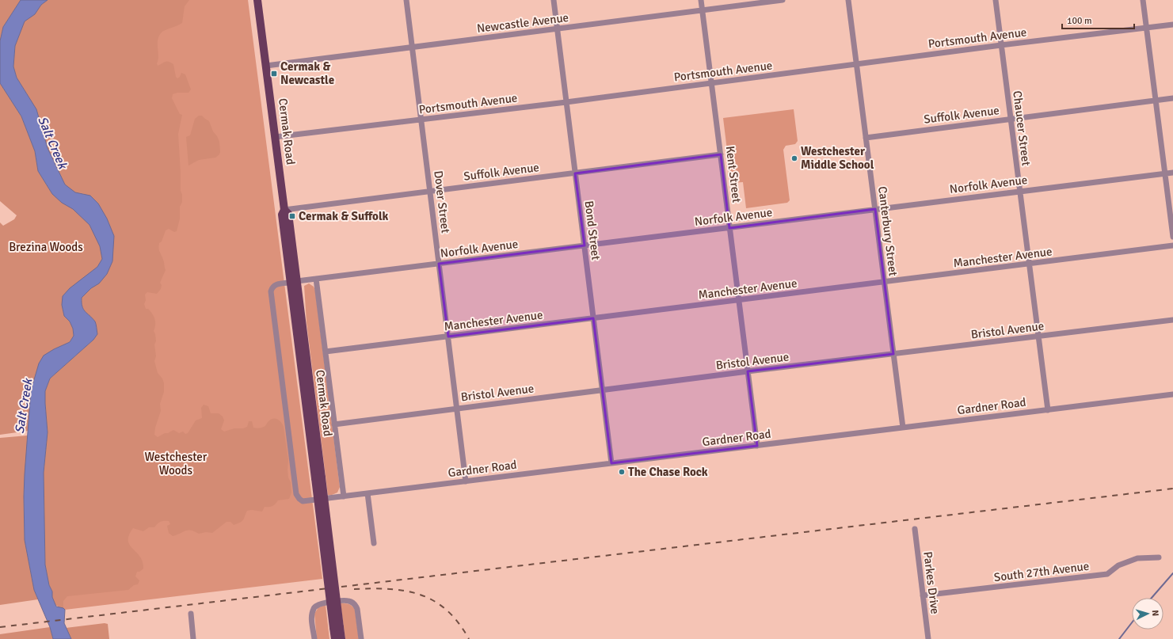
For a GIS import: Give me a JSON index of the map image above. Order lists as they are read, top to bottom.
{
  "streets": {
    "main road": ["Cermak Road"],
    "street": [
      "Newcastle Avenue",
      "Portsmouth Avenue",
      "Suffolk Avenue",
      "Chaucer Street",
      "Kent Street",
      "Norfolk Avenue",
      "Dover Street",
      "Bond Street",
      "Canterbury Street",
      "Manchester Avenue",
      "Bristol Avenue",
      "Gardner Road",
      "South 27th Avenue",
      "Parkes Drive"
    ]
  },
  "crossings": [
    ["Newcastle Avenue", "Cermak Road"],
    ["Newcastle Avenue", "Kent Street"],
    ["Newcastle Avenue", "Dover Street"],
    ["Newcastle Avenue", "Bond Street"],
    ["Portsmouth Avenue", "Chaucer Street"],
    ["Portsmouth Avenue", "Cermak Road"],
    ["Portsmouth Avenue", "Kent Street"],
    ["Portsmouth Avenue", "Dover Street"],
    ["Portsmouth Avenue", "Bond Street"],
    ["Portsmouth Avenue", "Canterbury Street"],
    ["Suffolk Avenue", "Chaucer Street"],
    ["Suffolk Avenue", "Cermak Road"],
    ["Suffolk Avenue", "Kent Street"],
    ["Suffolk Avenue", "Dover Street"],
    ["Suffolk Avenue", "Bond Street"],
    ["Suffolk Avenue", "Canterbury Street"],
    ["Chaucer Street", "Norfolk Avenue"],
    ["Chaucer Street", "Manchester Avenue"],
    ["Chaucer Street", "Bristol Avenue"],
    ["Chaucer Street", "Gardner Road"],
    ["Cermak Road", "Norfolk Avenue"],
    ["Cermak Road", "Manchester Avenue"],
    ["Cermak Road", "Bristol Avenue"],
    ["Cermak Road", "Gardner Road"],
    ["Kent Street", "Norfolk Avenue"],
    ["Kent Street", "Manchester Avenue"],
    ["Kent Street", "Bristol Avenue"],
    ["Kent Street", "Gardner Road"],
    ["Norfolk Avenue", "Dover Street"],
    ["Norfolk Avenue", "Bond Street"],
    ["Norfolk Avenue", "Canterbury Street"],
    ["Norfolk Avenue", "Gardner Road"],
    ["Dover Street", "Manchester Avenue"],
    ["Dover Street", "Bristol Avenue"],
    ["Dover Street", "Gardner Road"],
    ["Bond Street", "Manchester Avenue"],
    ["Bond Street", "Bristol Avenue"],
    ["Bond Street", "Gardner Road"],
    ["Canterbury Street", "Manchester Avenue"],
    ["Canterbury Street", "Bristol Avenue"],
    ["Canterbury Street", "Gardner Road"],
    ["South 27th Avenue", "Parkes Drive"]
  ],
  "water": ["Salt Creek"],
  "parks": ["Brezina Woods", "Westchester Woods"],
  "places": {
    "transit": ["Cermak & Newcastle", "Cermak & Suffolk"],
    "other": ["Westchester Middle School", "The Chase Rock"]
  },
  "scale_bar": "100 m",
  "north": "right"
}
